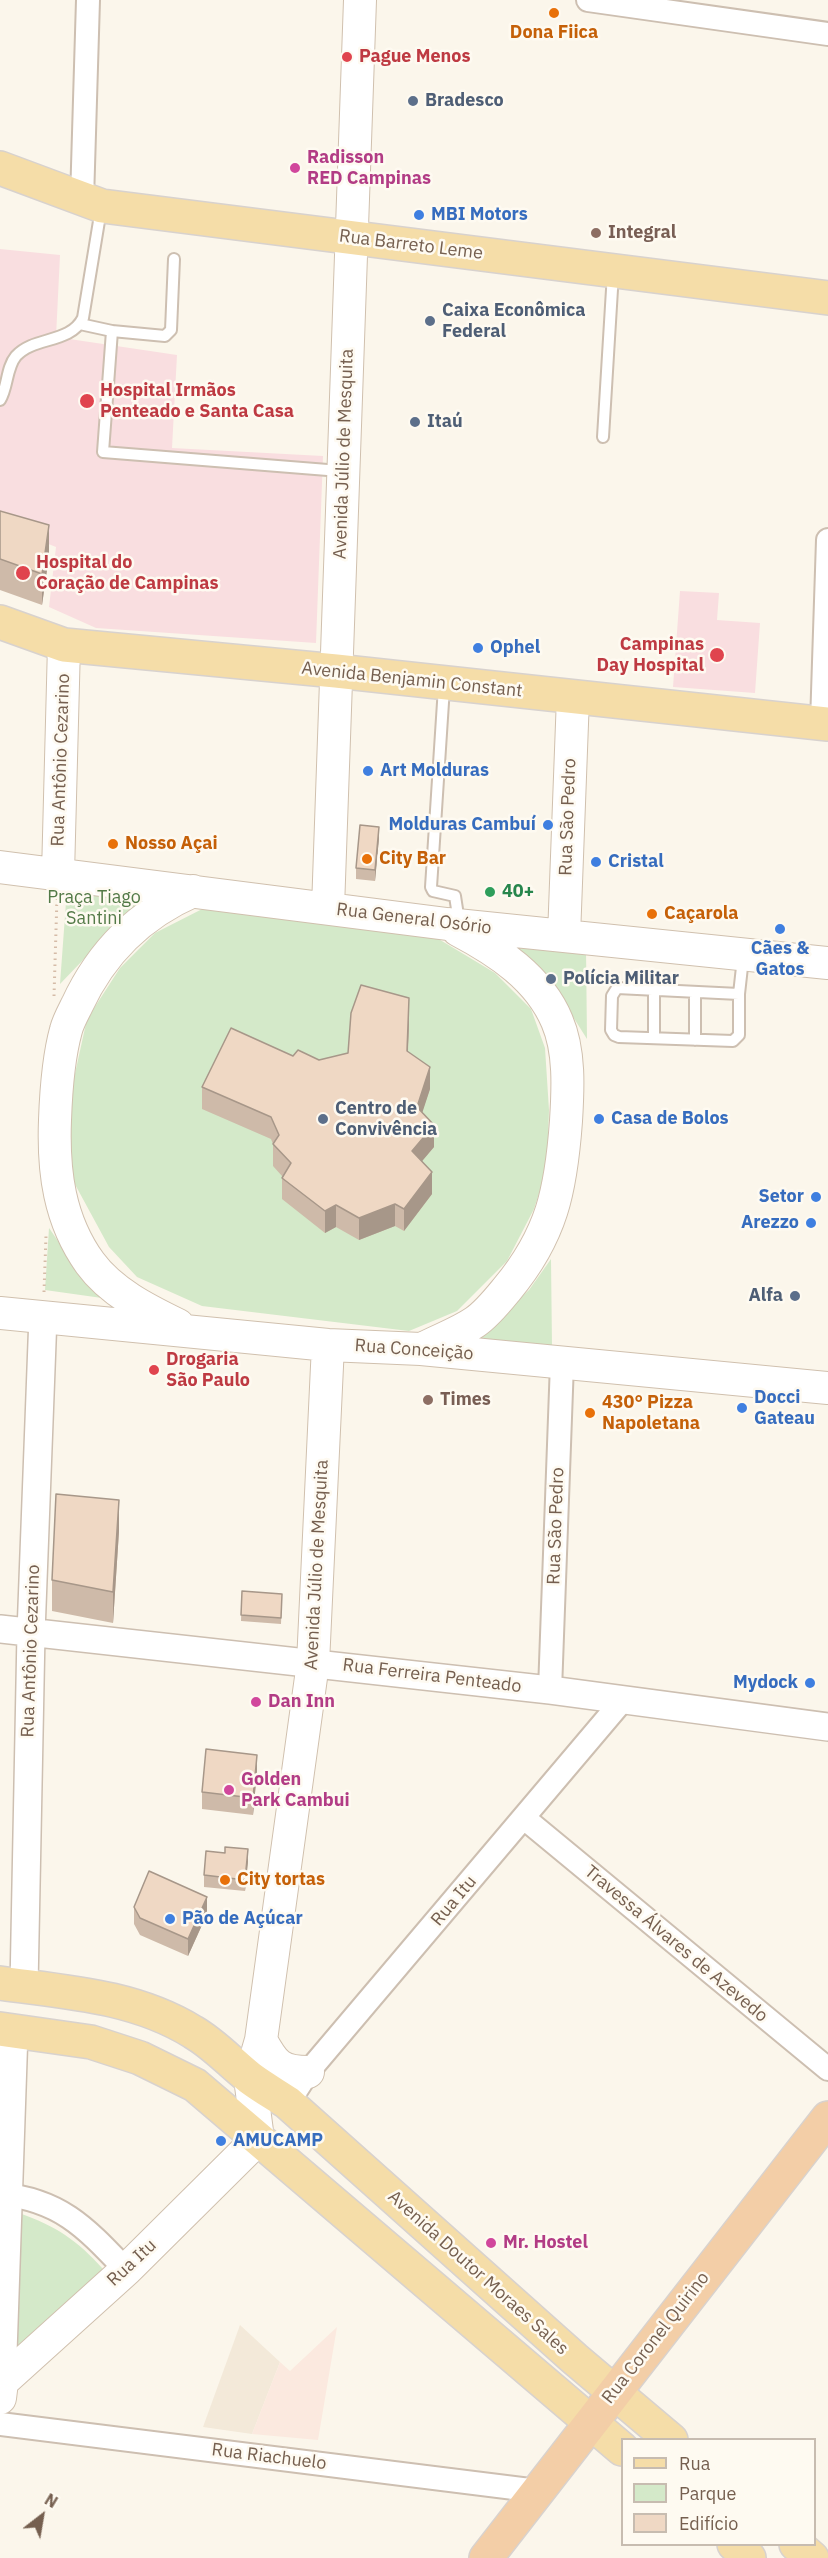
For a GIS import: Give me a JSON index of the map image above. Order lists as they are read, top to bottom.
{
  "streets": {
    "highway": ["Rua Coronel Quirino"],
    "main road": [
      "Rua Barreto Leme",
      "Avenida Júlio de Mesquita",
      "Avenida Benjamin Constant",
      "Rua Antônio Cezarino",
      "Rua São Pedro",
      "Rua General Osório",
      "Rua Conceição",
      "Rua Itu",
      "Avenida Doutor Moraes Sales"
    ],
    "street": ["Rua Ferreira Penteado", "Travessa Álvares de Azevedo", "Rua Riachuelo"]
  },
  "crossings": [
    ["Rua Barreto Leme", "Avenida Júlio de Mesquita"],
    ["Avenida Júlio de Mesquita", "Avenida Benjamin Constant"],
    ["Avenida Júlio de Mesquita", "Rua General Osório"],
    ["Avenida Júlio de Mesquita", "Rua Conceição"],
    ["Avenida Júlio de Mesquita", "Rua Ferreira Penteado"],
    ["Avenida Júlio de Mesquita", "Rua Itu"],
    ["Avenida Júlio de Mesquita", "Avenida Doutor Moraes Sales"],
    ["Avenida Benjamin Constant", "Rua Antônio Cezarino"],
    ["Avenida Benjamin Constant", "Rua São Pedro"],
    ["Rua Antônio Cezarino", "Rua General Osório"],
    ["Rua Antônio Cezarino", "Rua Conceição"],
    ["Rua Antônio Cezarino", "Rua Ferreira Penteado"],
    ["Rua Antônio Cezarino", "Avenida Doutor Moraes Sales"],
    ["Rua São Pedro", "Rua General Osório"],
    ["Rua São Pedro", "Rua Conceição"],
    ["Rua São Pedro", "Rua Ferreira Penteado"],
    ["Rua Ferreira Penteado", "Rua Itu"],
    ["Rua Itu", "Travessa Álvares de Azevedo"],
    ["Rua Itu", "Avenida Doutor Moraes Sales"],
    ["Avenida Doutor Moraes Sales", "Rua Coronel Quirino"],
    ["Rua Coronel Quirino", "Rua Riachuelo"]
  ],
  "parks": ["Praça Tiago Santini"],
  "places": [
    "Dona Fiica",
    "Pague Menos",
    "Bradesco",
    "Radisson RED Campinas",
    "MBI Motors",
    "Integral",
    "Caixa Econômica Federal",
    "Hospital Irmãos Penteado e Santa Casa",
    "Itaú",
    "Hospital do Coração de Campinas",
    "Ophel",
    "Campinas Day Hospital",
    "Art Molduras",
    "Molduras Cambuí",
    "Nosso Açai",
    "City Bar",
    "Cristal",
    "40+",
    "Caçarola",
    "Cães & Gatos",
    "Polícia Militar",
    "Centro de Convivência",
    "Casa de Bolos",
    "Setor",
    "Arezzo",
    "Alfa",
    "Drogaria São Paulo",
    "Times",
    "Docci Gateau",
    "430° Pizza Napoletana",
    "Mydock",
    "Dan Inn",
    "Golden Park Cambui",
    "City tortas",
    "Pão de Açúcar",
    "AMUCAMP",
    "Mr. Hostel"
  ],
  "legend": ["Rua", "Parque", "Edifício"],
  "north": "top right"
}
